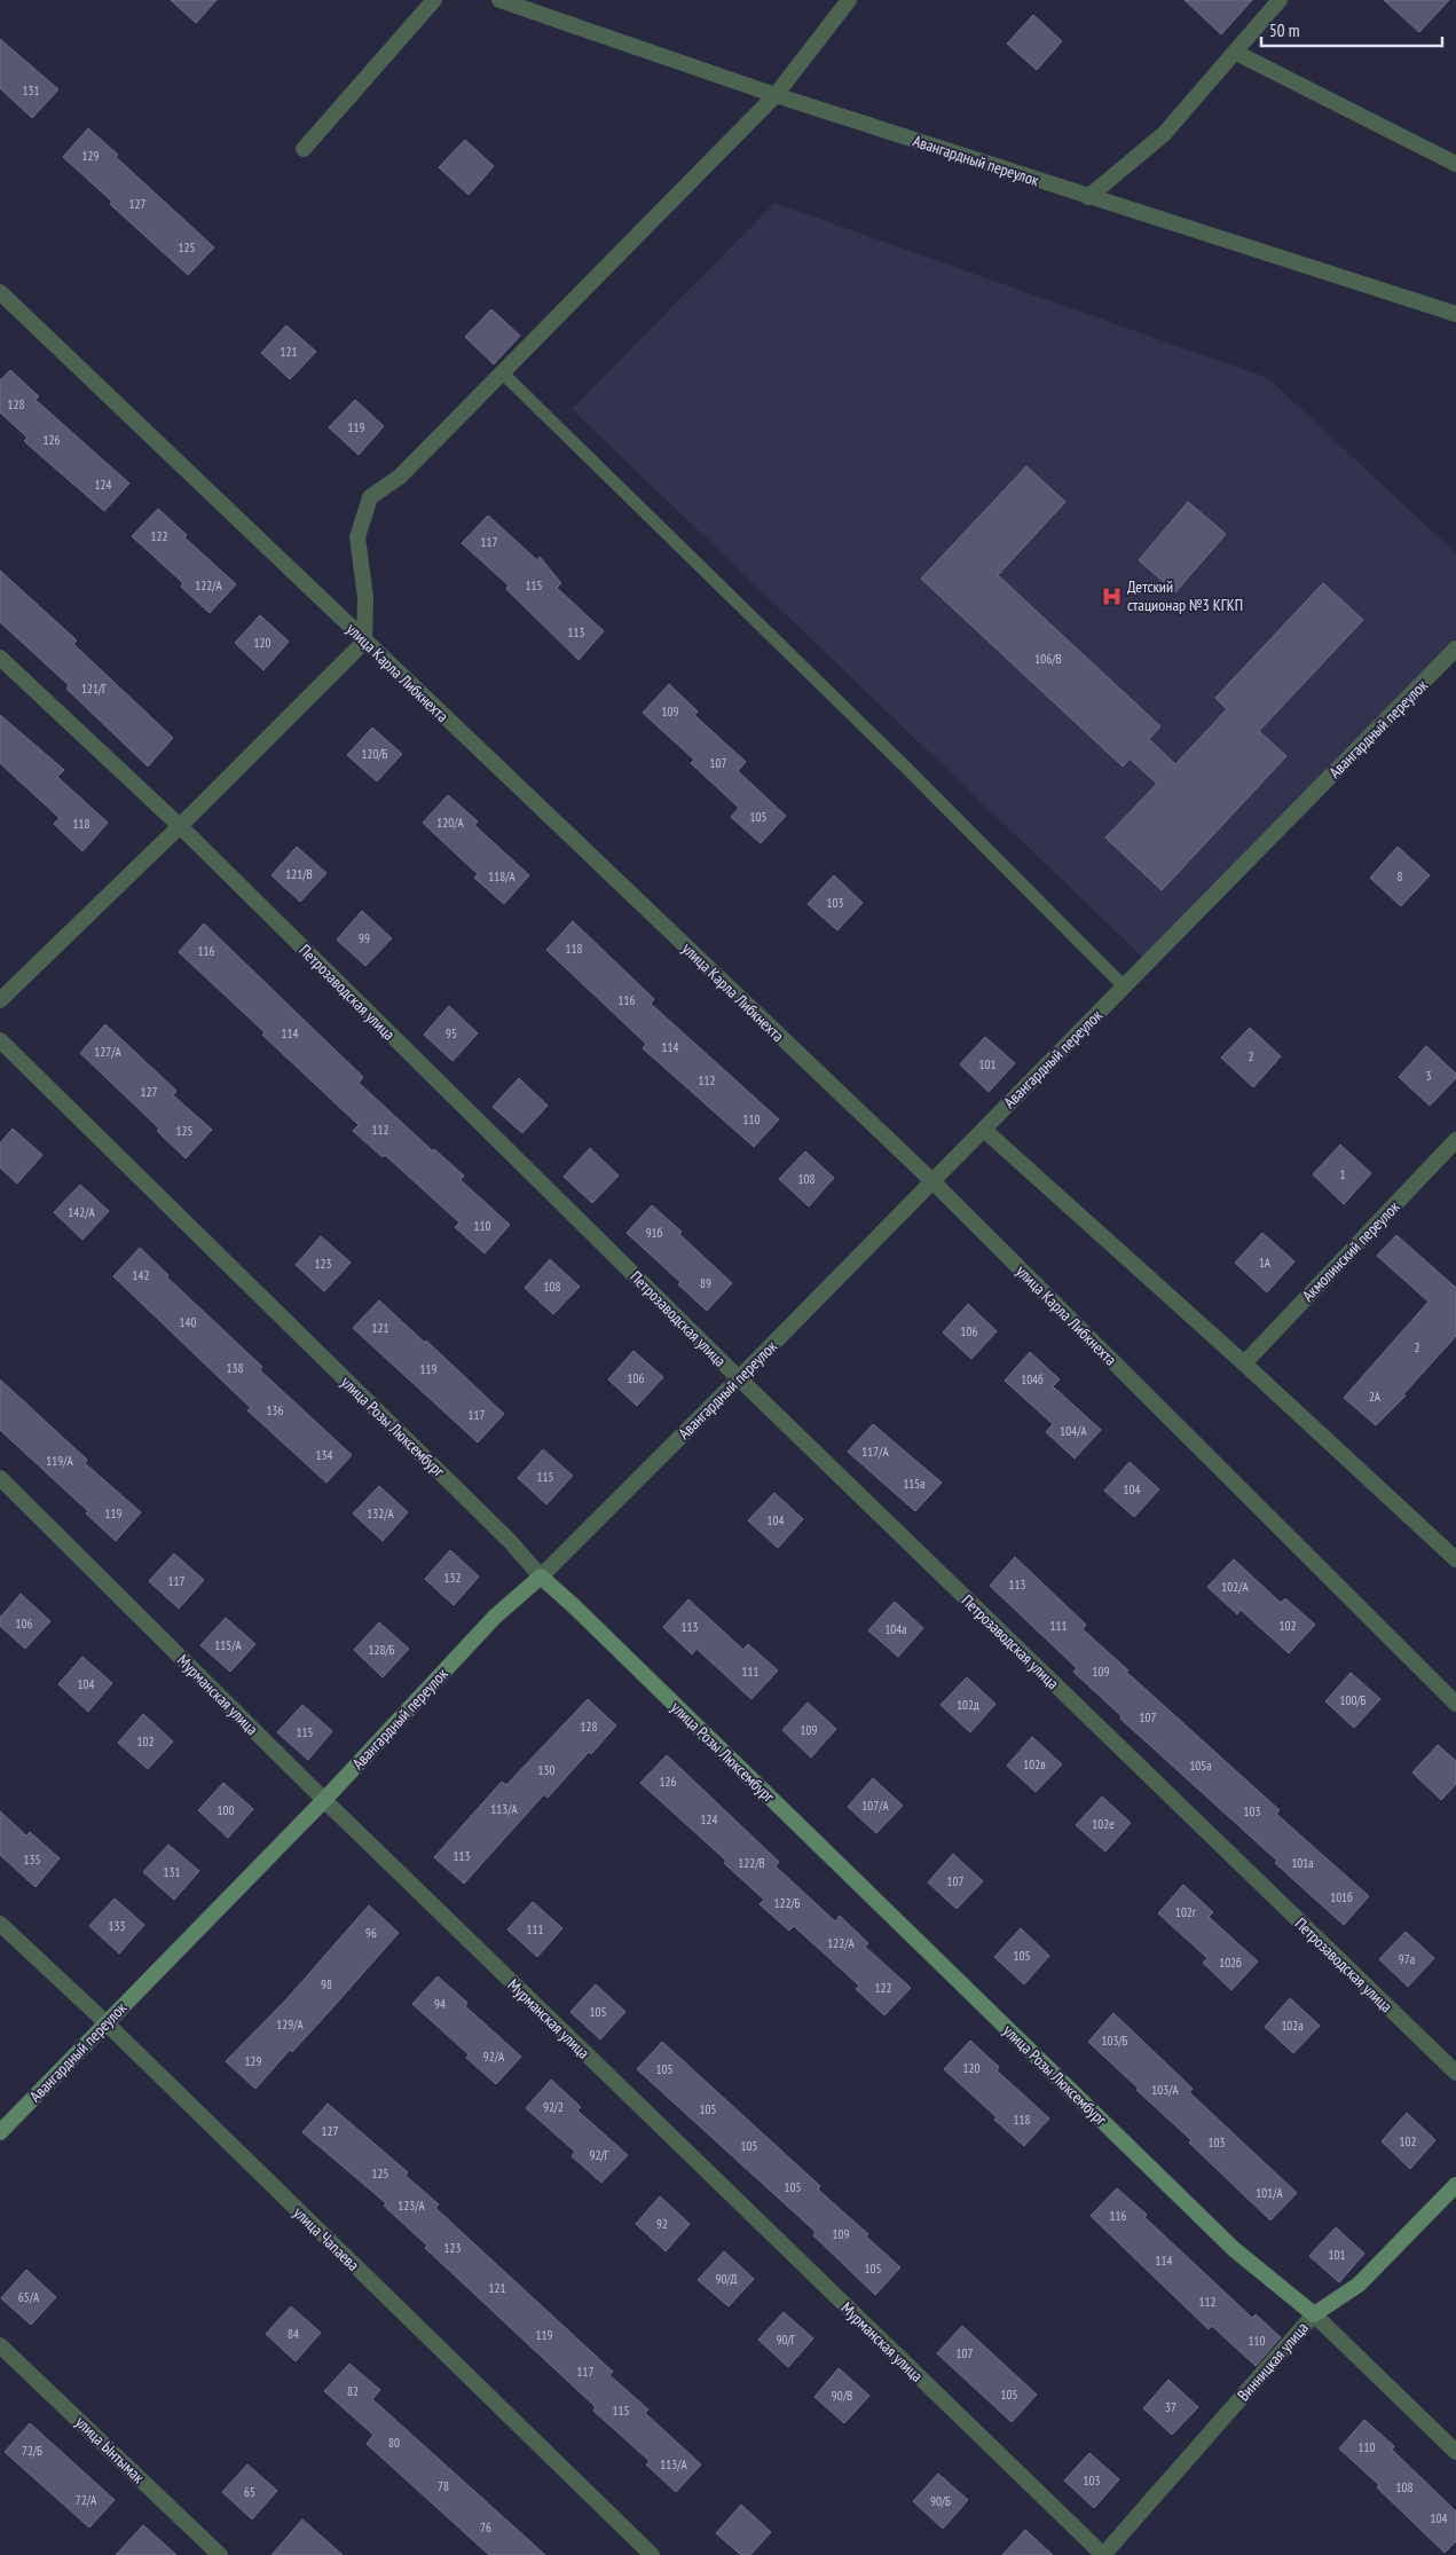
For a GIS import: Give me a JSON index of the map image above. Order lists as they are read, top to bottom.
{
  "streets": {
    "main road": ["Авангардный переулок", "улица Розы Люксембург", "Винницкая улица"],
    "street": [
      "улица Карла Либкнехта",
      "Петрозаводская улица",
      "Акмолинский переулок",
      "Мурманская улица",
      "улица Чапаева",
      "улица Ынтымак"
    ]
  },
  "crossings": [
    ["Авангардный переулок", "улица Карла Либкнехта"],
    ["Авангардный переулок", "Петрозаводская улица"],
    ["Авангардный переулок", "улица Розы Люксембург"],
    ["Авангардный переулок", "Мурманская улица"],
    ["Авангардный переулок", "улица Чапаева"],
    ["улица Розы Люксембург", "Винницкая улица"],
    ["Мурманская улица", "Винницкая улица"]
  ],
  "places": {
    "hospital": ["Детский стационар №3 КГКП"]
  },
  "house_numbers": [
    "131",
    "129",
    "127",
    "125",
    "121",
    "128",
    "119",
    "126",
    "124",
    "122",
    "117",
    "122/А",
    "115",
    "113",
    "120",
    "106/В",
    "121/Г",
    "109",
    "120/Б",
    "107",
    "105",
    "120/А",
    "118",
    "121/В",
    "118/А",
    "8",
    "103",
    "99",
    "118",
    "116",
    "116",
    "114",
    "95",
    "114",
    "127/А",
    "2",
    "101",
    "3",
    "112",
    "127",
    "110",
    "112",
    "125",
    "1",
    "108",
    "142/А",
    "110",
    "91б",
    "1А",
    "123",
    "142",
    "89",
    "108",
    "140",
    "121",
    "106",
    "2",
    "138",
    "119",
    "106",
    "104б",
    "2А",
    "136",
    "117",
    "104/А",
    "117/А",
    "134",
    "119/А",
    "115",
    "115а",
    "104",
    "119",
    "132/А",
    "104",
    "132",
    "117",
    "113",
    "102/А",
    "106",
    "111",
    "102",
    "113",
    "104а",
    "115/А",
    "128/Б",
    "111",
    "109",
    "104",
    "100/Б",
    "102д",
    "107",
    "128",
    "109",
    "115",
    "102",
    "102в",
    "105а",
    "130",
    "126",
    "107/А",
    "113/А",
    "100",
    "103",
    "124",
    "102е",
    "113",
    "135",
    "122/В",
    "101а",
    "131",
    "107",
    "101б",
    "122/Б",
    "102г",
    "133",
    "111",
    "96",
    "122/А",
    "105",
    "97а",
    "102б",
    "98",
    "122",
    "94",
    "105",
    "129/А",
    "102а",
    "103/Б",
    "92/А",
    "129",
    "120",
    "105",
    "103/А",
    "92/2",
    "105",
    "118",
    "127",
    "102",
    "103",
    "105",
    "92/Г",
    "125",
    "105",
    "101/А",
    "123/А",
    "116",
    "92",
    "109",
    "123",
    "101",
    "114",
    "105",
    "90/Д",
    "121",
    "65/А",
    "112",
    "84",
    "119",
    "90/Г",
    "110",
    "107",
    "117",
    "82",
    "105",
    "90/В",
    "37",
    "115",
    "80",
    "110",
    "72/Б",
    "113/А",
    "103",
    "78",
    "108",
    "65",
    "72/А",
    "90/Б",
    "104",
    "76"
  ],
  "scale_bar": "50 m"
}
